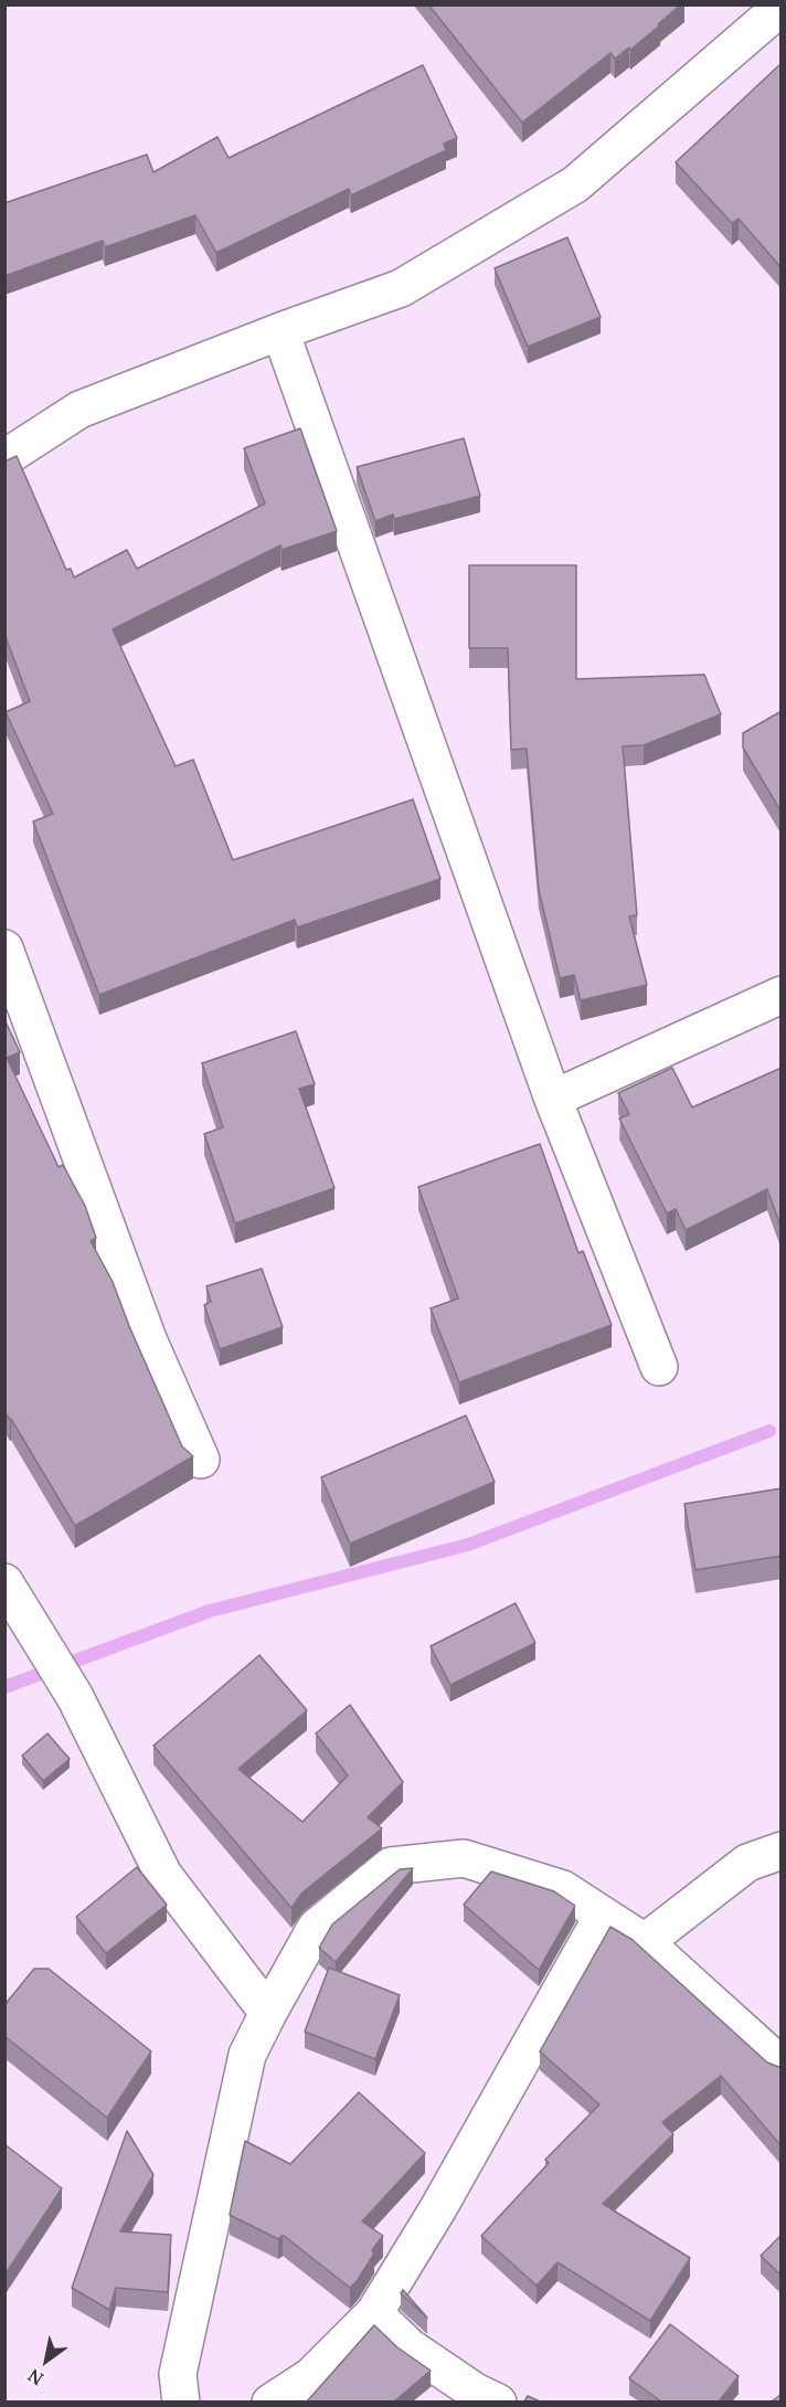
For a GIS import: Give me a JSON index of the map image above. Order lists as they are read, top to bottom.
{
  "north": "bottom left"
}
